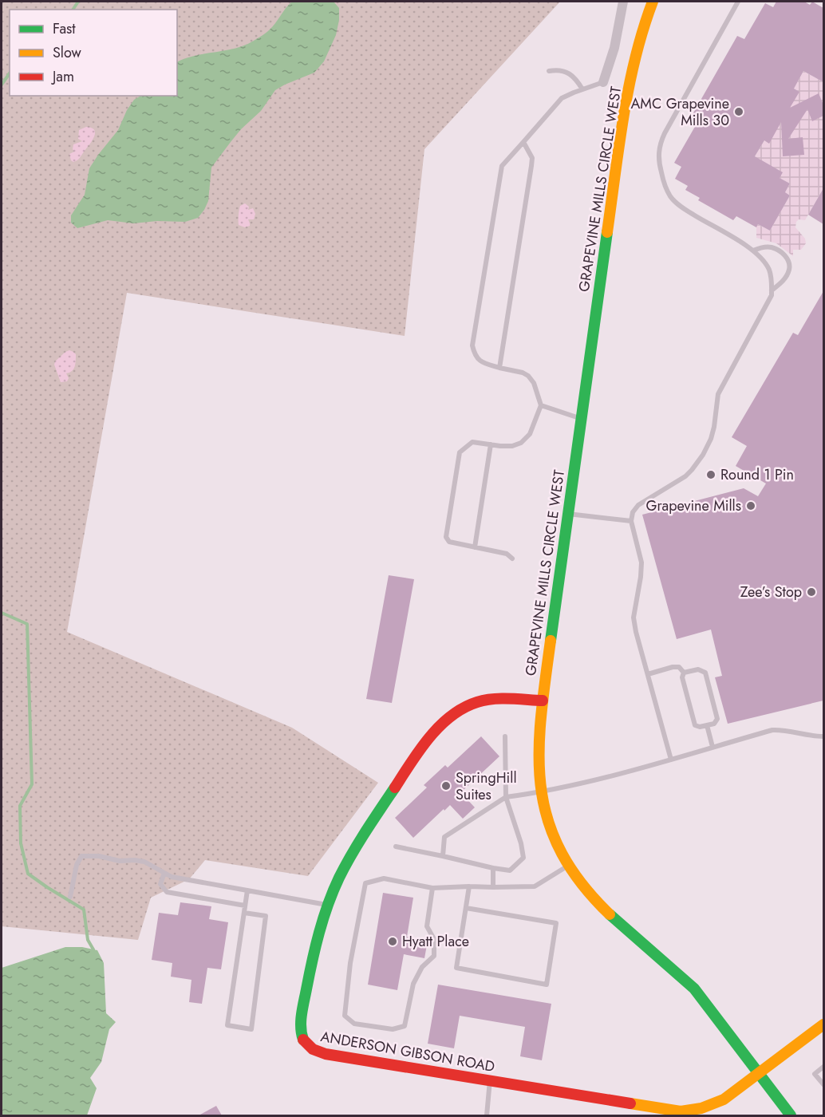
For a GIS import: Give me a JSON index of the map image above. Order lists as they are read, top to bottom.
{
  "streets": {
    "street": ["GRAPEVINE MILLS CIRCLE WEST", "ANDERSON GIBSON ROAD"]
  },
  "crossings": [
    ["GRAPEVINE MILLS CIRCLE WEST", "ANDERSON GIBSON ROAD"]
  ],
  "places": [
    "AMC Grapevine Mills 30",
    "Round 1 Pin",
    "Grapevine Mills",
    "Zee’s Stop",
    "SpringHill Suites",
    "Hyatt Place"
  ],
  "legend": ["Fast", "Slow", "Jam"]
}
